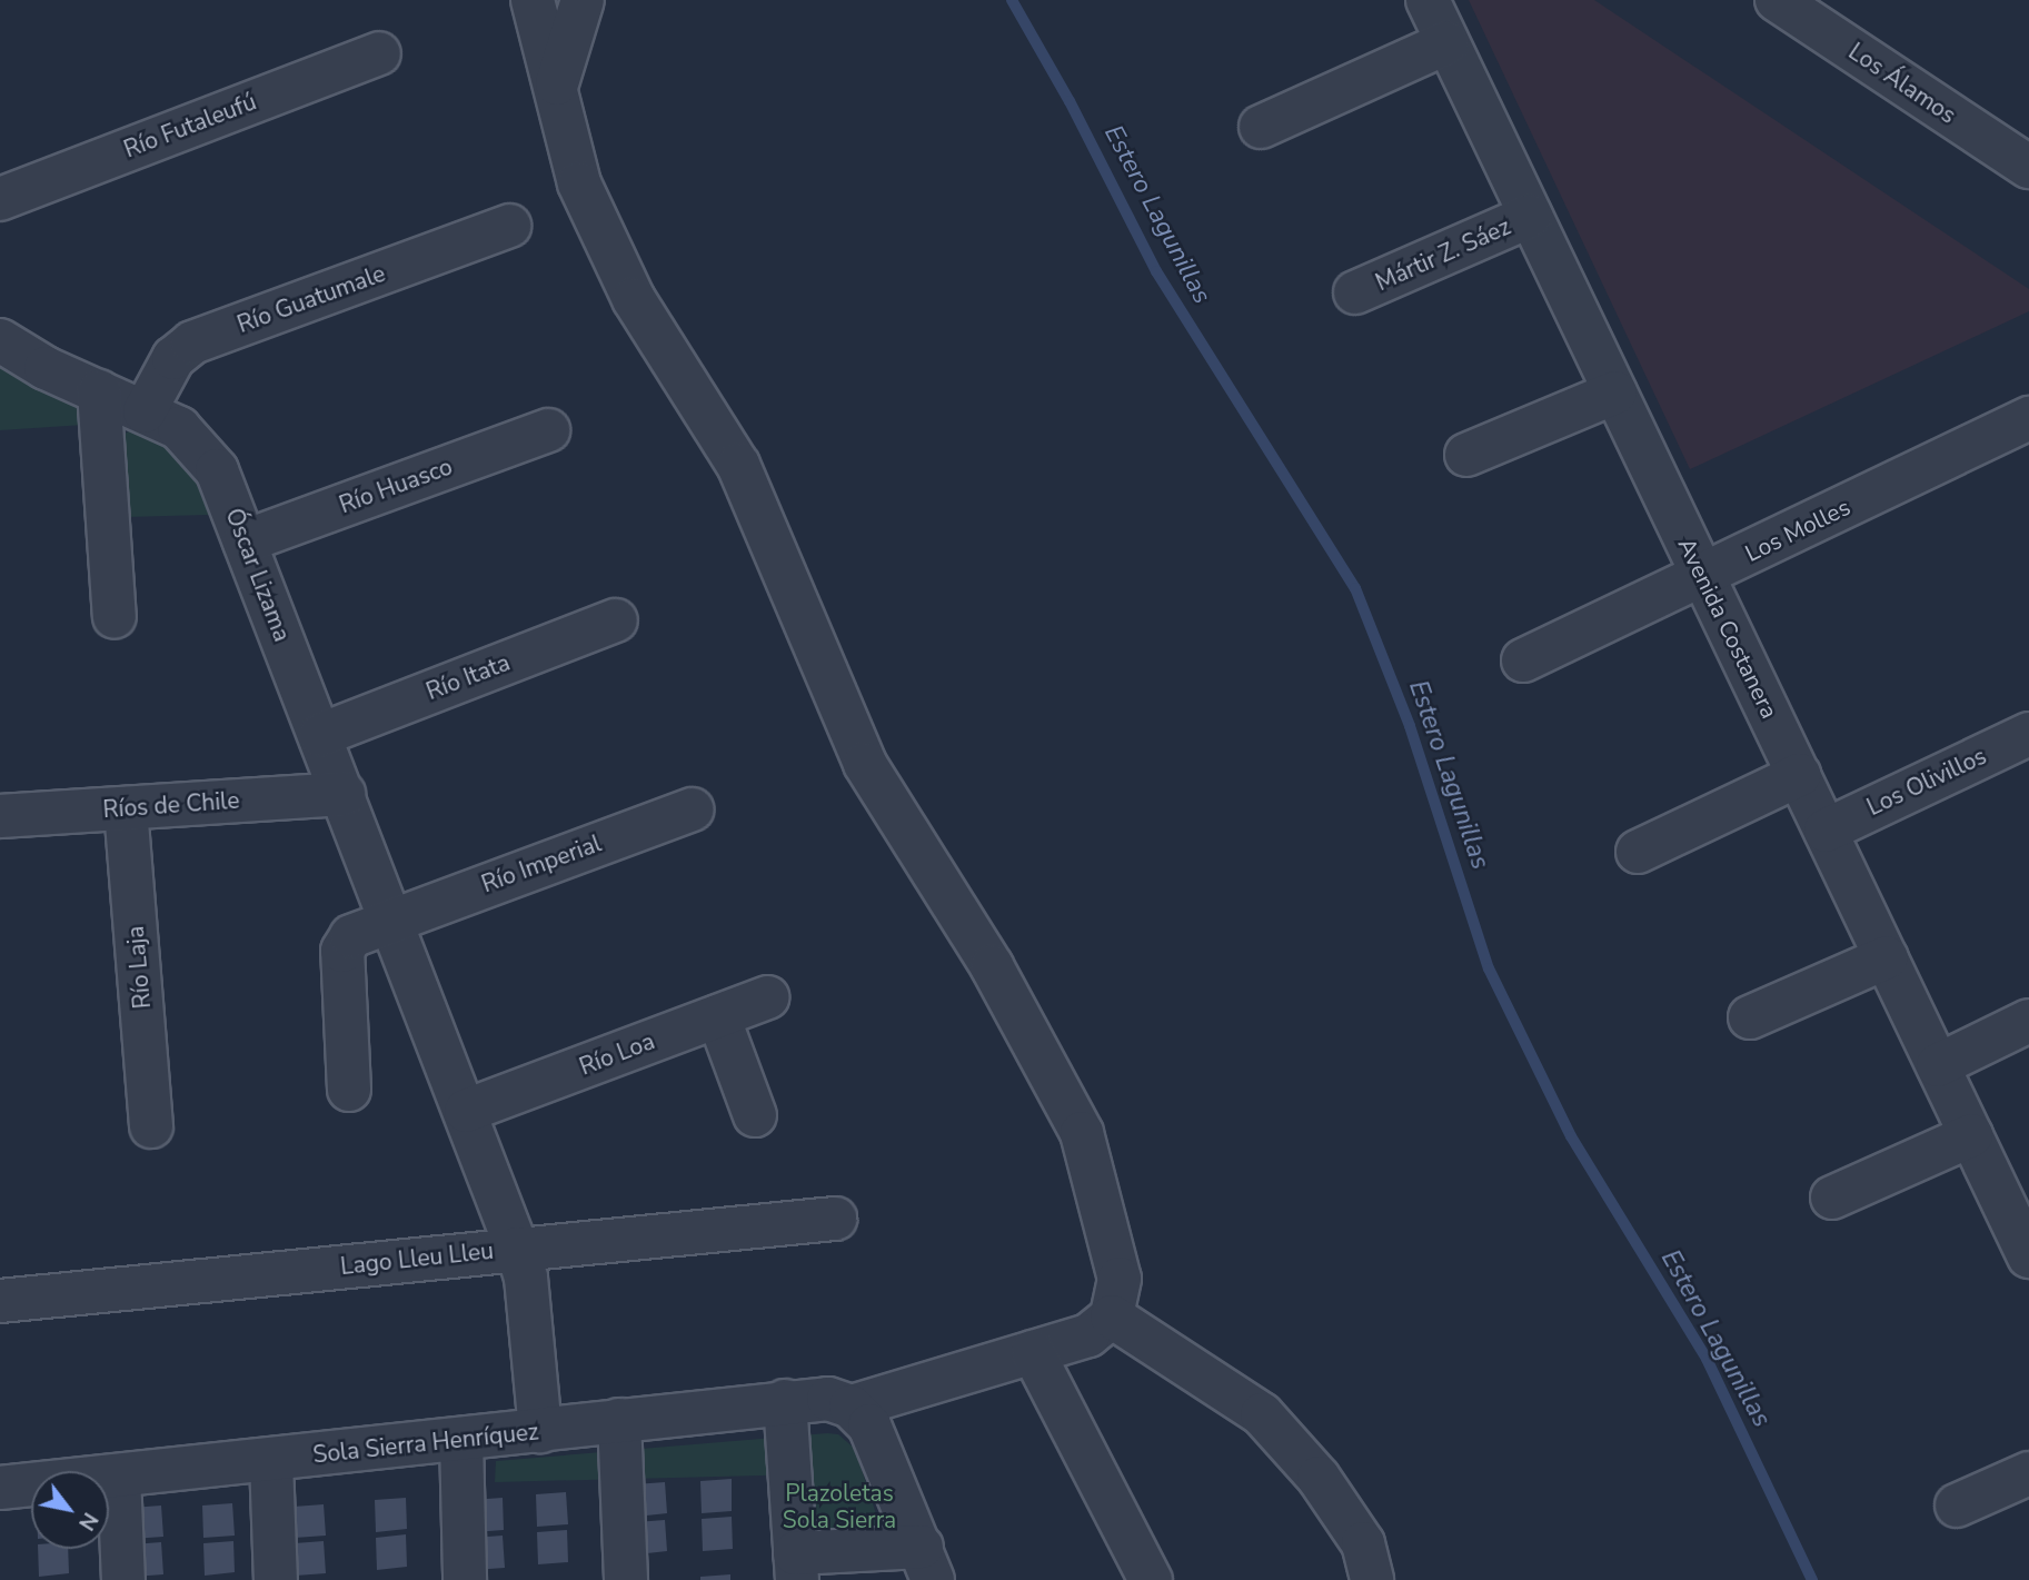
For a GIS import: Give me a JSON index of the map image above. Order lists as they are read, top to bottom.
{
  "streets": {
    "street": [
      "Los Álamos",
      "Río Futaleufú",
      "Mártir Z. Sáez",
      "Río Guatumale",
      "Río Huasco",
      "Los Molles",
      "Óscar Lizama",
      "Avenida Costanera",
      "Río Itata",
      "Los Olivillos",
      "Ríos de Chile",
      "Río Imperial",
      "Río Laja",
      "Río Loa",
      "Lago Lleu Lleu",
      "Sola Sierra Henríquez"
    ]
  },
  "crossings": [
    ["Mártir Z. Sáez", "Avenida Costanera"],
    ["Río Guatumale", "Óscar Lizama"],
    ["Río Huasco", "Óscar Lizama"],
    ["Los Molles", "Avenida Costanera"],
    ["Óscar Lizama", "Río Itata"],
    ["Óscar Lizama", "Ríos de Chile"],
    ["Óscar Lizama", "Río Imperial"],
    ["Óscar Lizama", "Río Loa"],
    ["Óscar Lizama", "Lago Lleu Lleu"],
    ["Óscar Lizama", "Sola Sierra Henríquez"],
    ["Avenida Costanera", "Los Olivillos"],
    ["Ríos de Chile", "Río Laja"]
  ],
  "water": ["Estero Lagunillas"],
  "parks": ["Plazoletas Sola Sierra"],
  "north": "bottom right"
}
